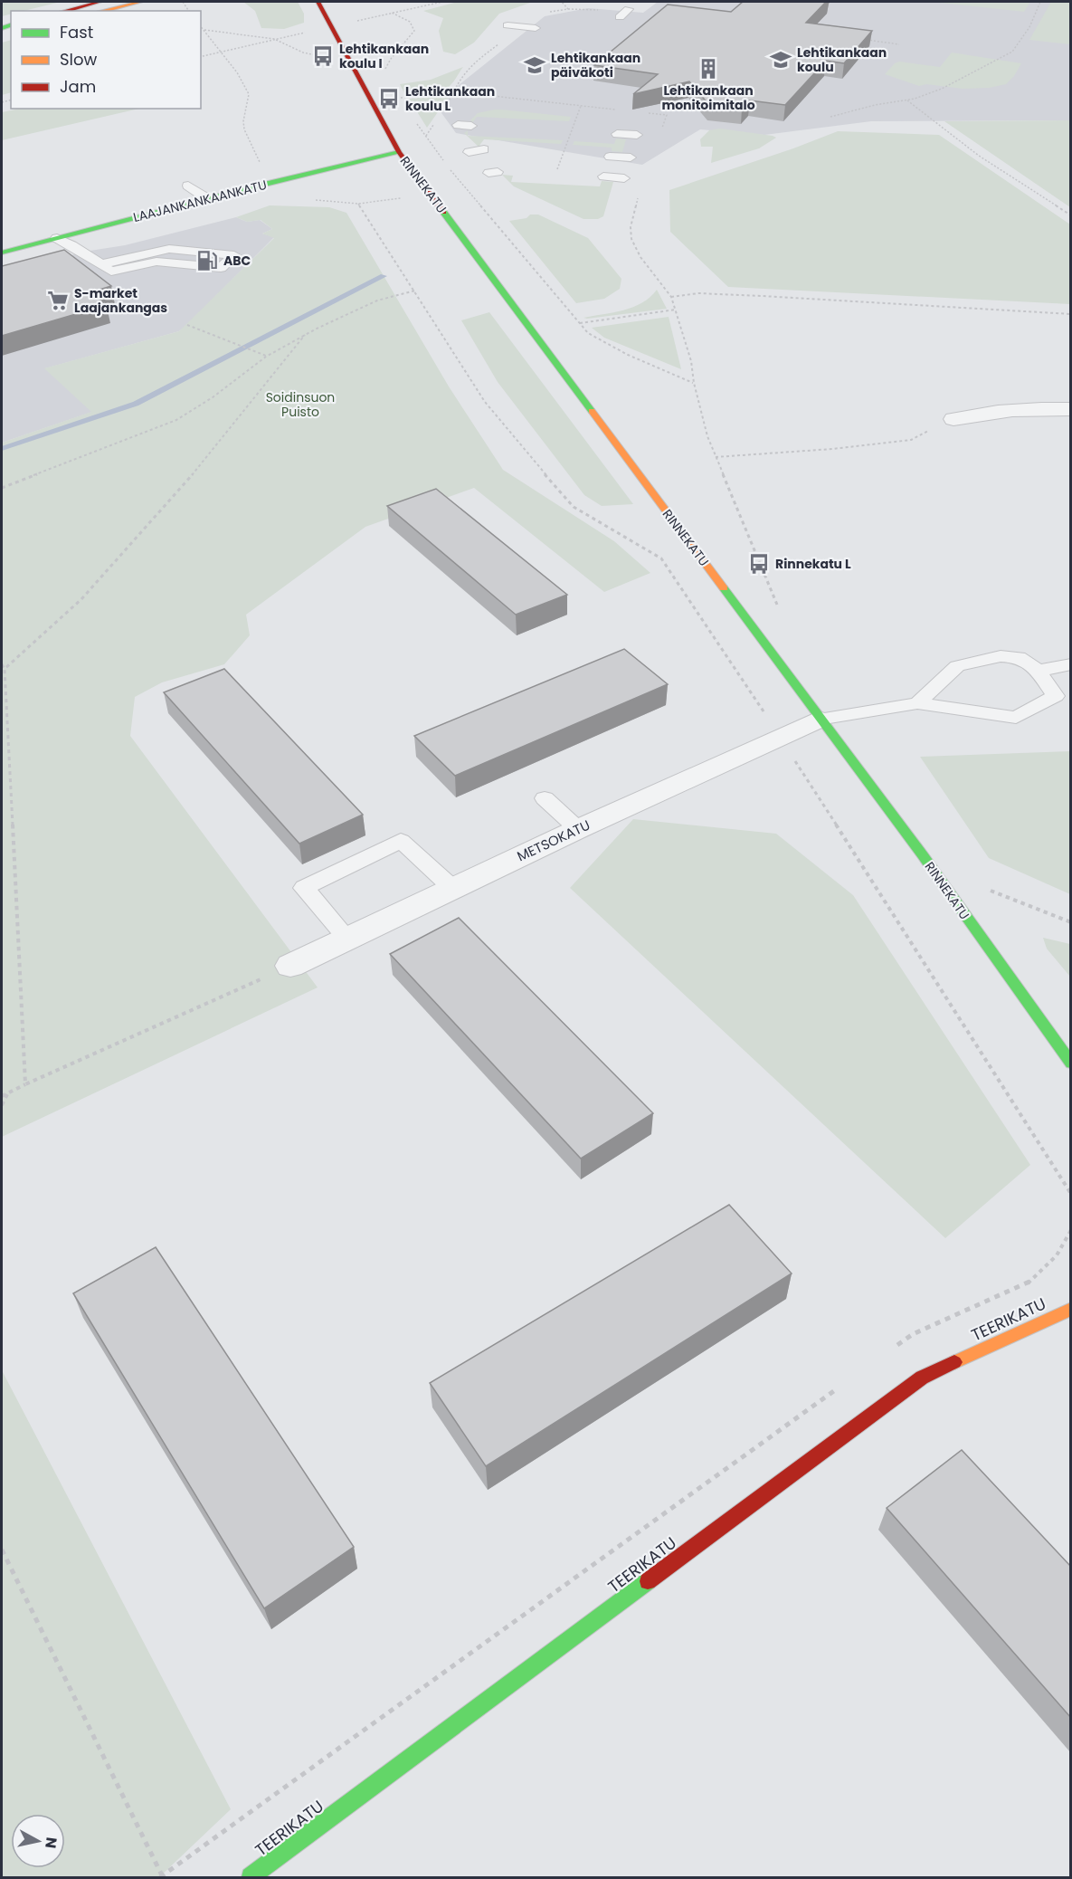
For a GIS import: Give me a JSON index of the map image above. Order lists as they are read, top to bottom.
{
  "streets": {
    "main road": ["RINNEKATU", "LAAJANKANKAANKATU", "TEERIKATU"],
    "street": ["METSOKATU"]
  },
  "crossings": [
    ["RINNEKATU", "LAAJANKANKAANKATU"],
    ["RINNEKATU", "METSOKATU"]
  ],
  "parks": ["Soidinsuon Puisto"],
  "places": {
    "bus stop": ["Lehtikankaan koulu I", "Lehtikankaan koulu L", "Rinnekatu L"],
    "school or university": ["Lehtikankaan koulu", "Lehtikankaan päiväkoti"],
    "building": ["Lehtikankaan monitoimitalo"],
    "fuel station": ["ABC"],
    "supermarket": ["S-market Laajankangas"]
  },
  "legend": ["Fast", "Slow", "Jam"],
  "north": "right"
}
